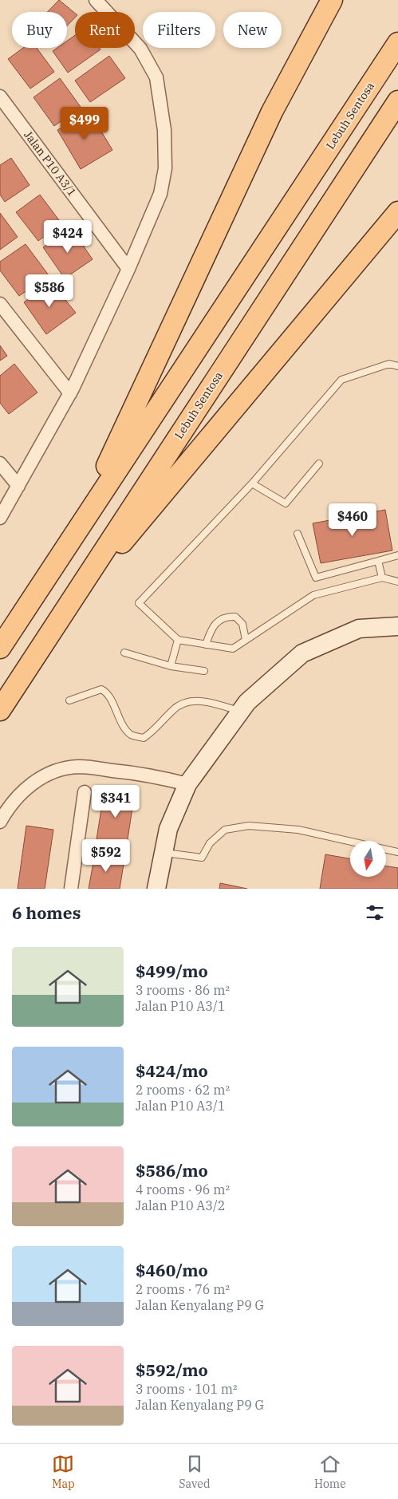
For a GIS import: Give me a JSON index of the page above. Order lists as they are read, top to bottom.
{
  "streets": {
    "main road": ["Lebuh Sentosa"],
    "street": ["Jalan P10 A3/1"]
  },
  "north": "bottom",
  "page": {
    "chip": [
      "Buy",
      "Rent",
      "Filters",
      "New"
    ],
    "price": [
      "$499",
      "$424",
      "$586",
      "$460",
      "$341",
      "$592"
    ],
    "heading": "6 homes",
    "list": [
      {
        "name": "$499/mo",
        "note": "3 rooms · 86 m² · Jalan P10 A3/1"
      },
      {
        "name": "$424/mo",
        "note": "2 rooms · 62 m² · Jalan P10 A3/1"
      },
      {
        "name": "$586/mo",
        "note": "4 rooms · 96 m² · Jalan P10 A3/2"
      },
      {
        "name": "$460/mo",
        "note": "2 rooms · 76 m² · Jalan Kenyalang P9 G"
      },
      {
        "name": "$592/mo",
        "note": "3 rooms · 101 m² · Jalan Kenyalang P9 G"
      }
    ],
    "tabs": ["Map", "Saved", "Home"]
  }
}
